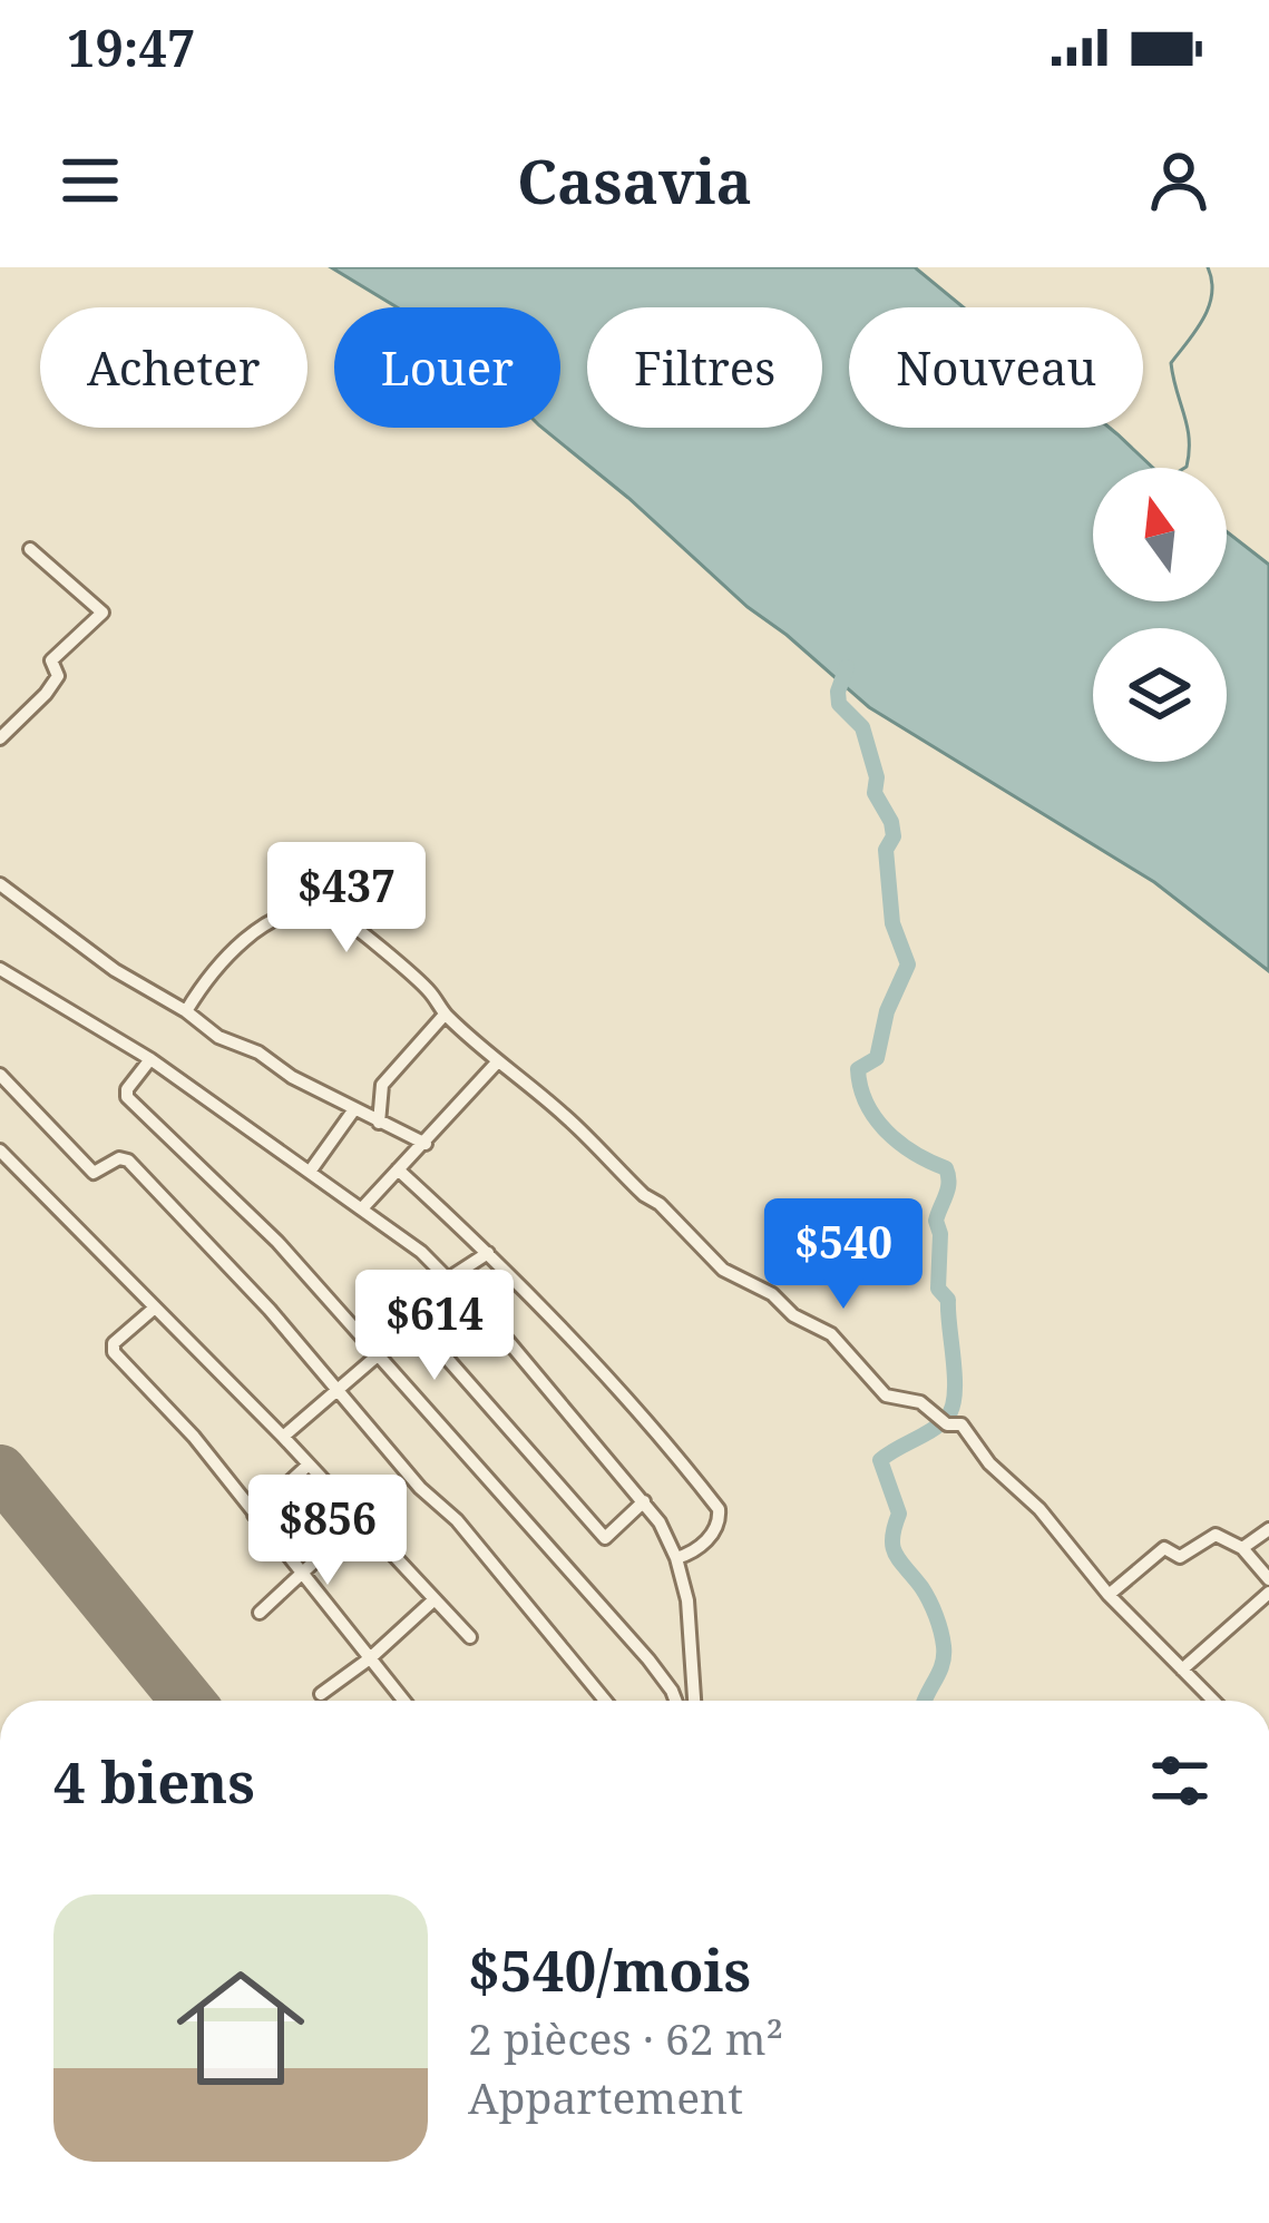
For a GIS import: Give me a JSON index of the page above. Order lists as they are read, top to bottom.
{
  "north": "top",
  "page": {
    "status": "19:47",
    "header": "Casavia",
    "chip": [
      "Acheter",
      "Louer",
      "Filtres",
      "Nouveau"
    ],
    "price": [
      "$437",
      "$540",
      "$614",
      "$856"
    ],
    "heading": "4 biens",
    "list": [
      {
        "name": "$540/mois",
        "note": "2 pièces · 62 m² · Appartement"
      }
    ]
  }
}
